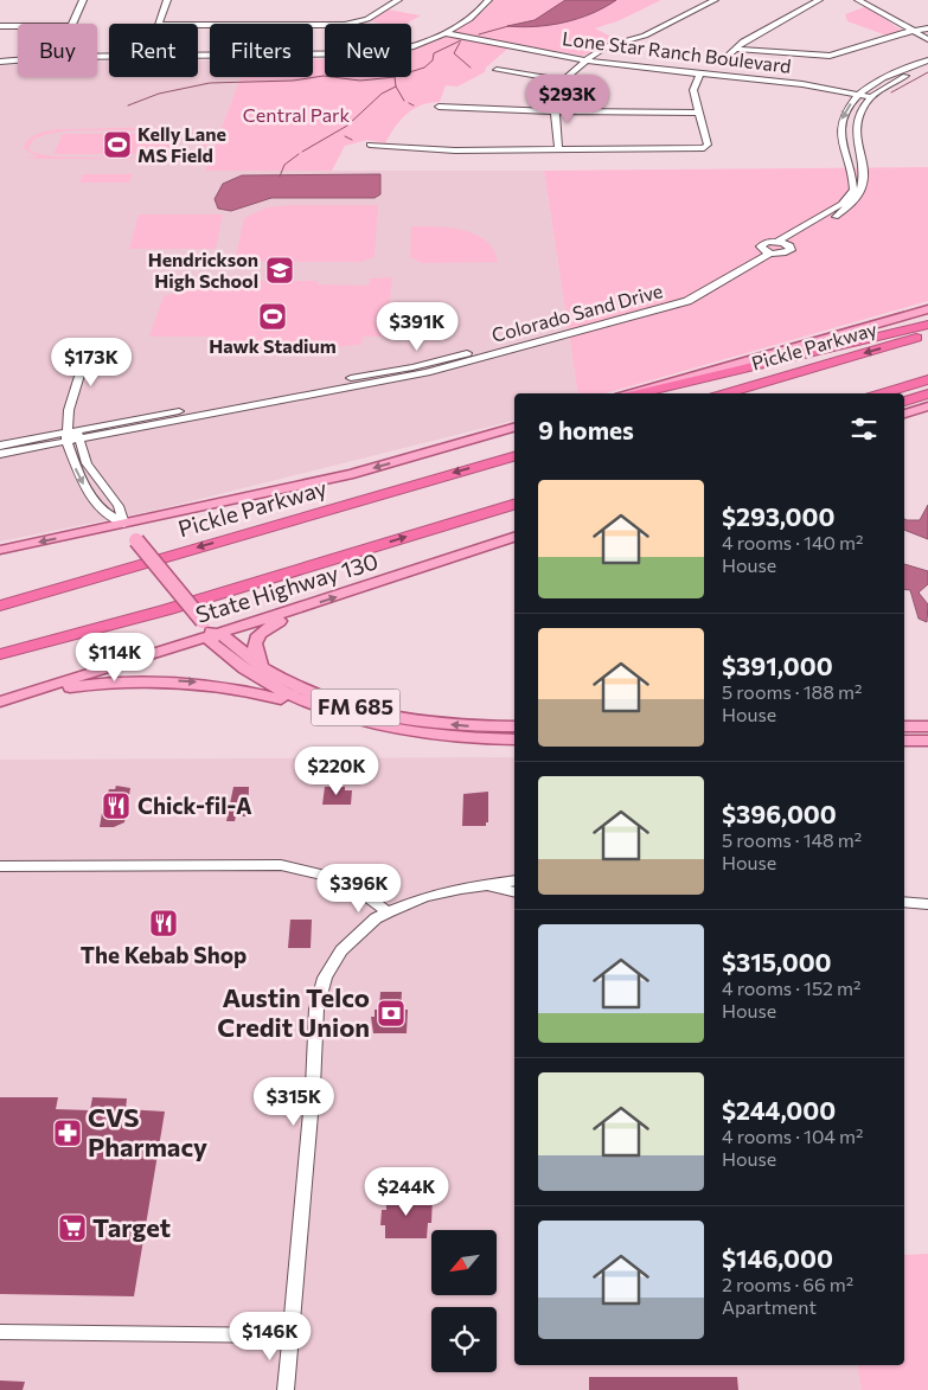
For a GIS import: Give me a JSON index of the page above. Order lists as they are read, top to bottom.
{
  "streets": {
    "highway": ["Pickle Parkway"],
    "main road": ["State Highway 130", "FM 685"],
    "street": ["Lone Star Ranch Boulevard", "Colorado Sand Drive"]
  },
  "crossings": [
    ["State Highway 130", "FM 685"]
  ],
  "parks": ["Central Park"],
  "places": {
    "sports": ["Kelly Lane MS Field", "Hawk Stadium"],
    "school or university": ["Hendrickson High School"],
    "restaurant": ["Chick-fil-A", "The Kebab Shop"],
    "bank": ["Austin Telco Credit Union"],
    "pharmacy": ["CVS Pharmacy"],
    "supermarket": ["Target"]
  },
  "north": "bottom left",
  "page": {
    "chip": [
      "Buy",
      "Rent",
      "Filters",
      "New"
    ],
    "price": [
      "$293K",
      "$391K",
      "$173K",
      "$114K",
      "$220K",
      "$396K",
      "$315K",
      "$244K",
      "$146K"
    ],
    "heading": "9 homes",
    "list": [
      {
        "name": "$293,000",
        "note": "4 rooms · 140 m² · House"
      },
      {
        "name": "$391,000",
        "note": "5 rooms · 188 m² · House"
      },
      {
        "name": "$396,000",
        "note": "5 rooms · 148 m² · House"
      },
      {
        "name": "$315,000",
        "note": "4 rooms · 152 m² · House"
      },
      {
        "name": "$244,000",
        "note": "4 rooms · 104 m² · House"
      },
      {
        "name": "$146,000",
        "note": "2 rooms · 66 m² · Apartment"
      }
    ]
  }
}
